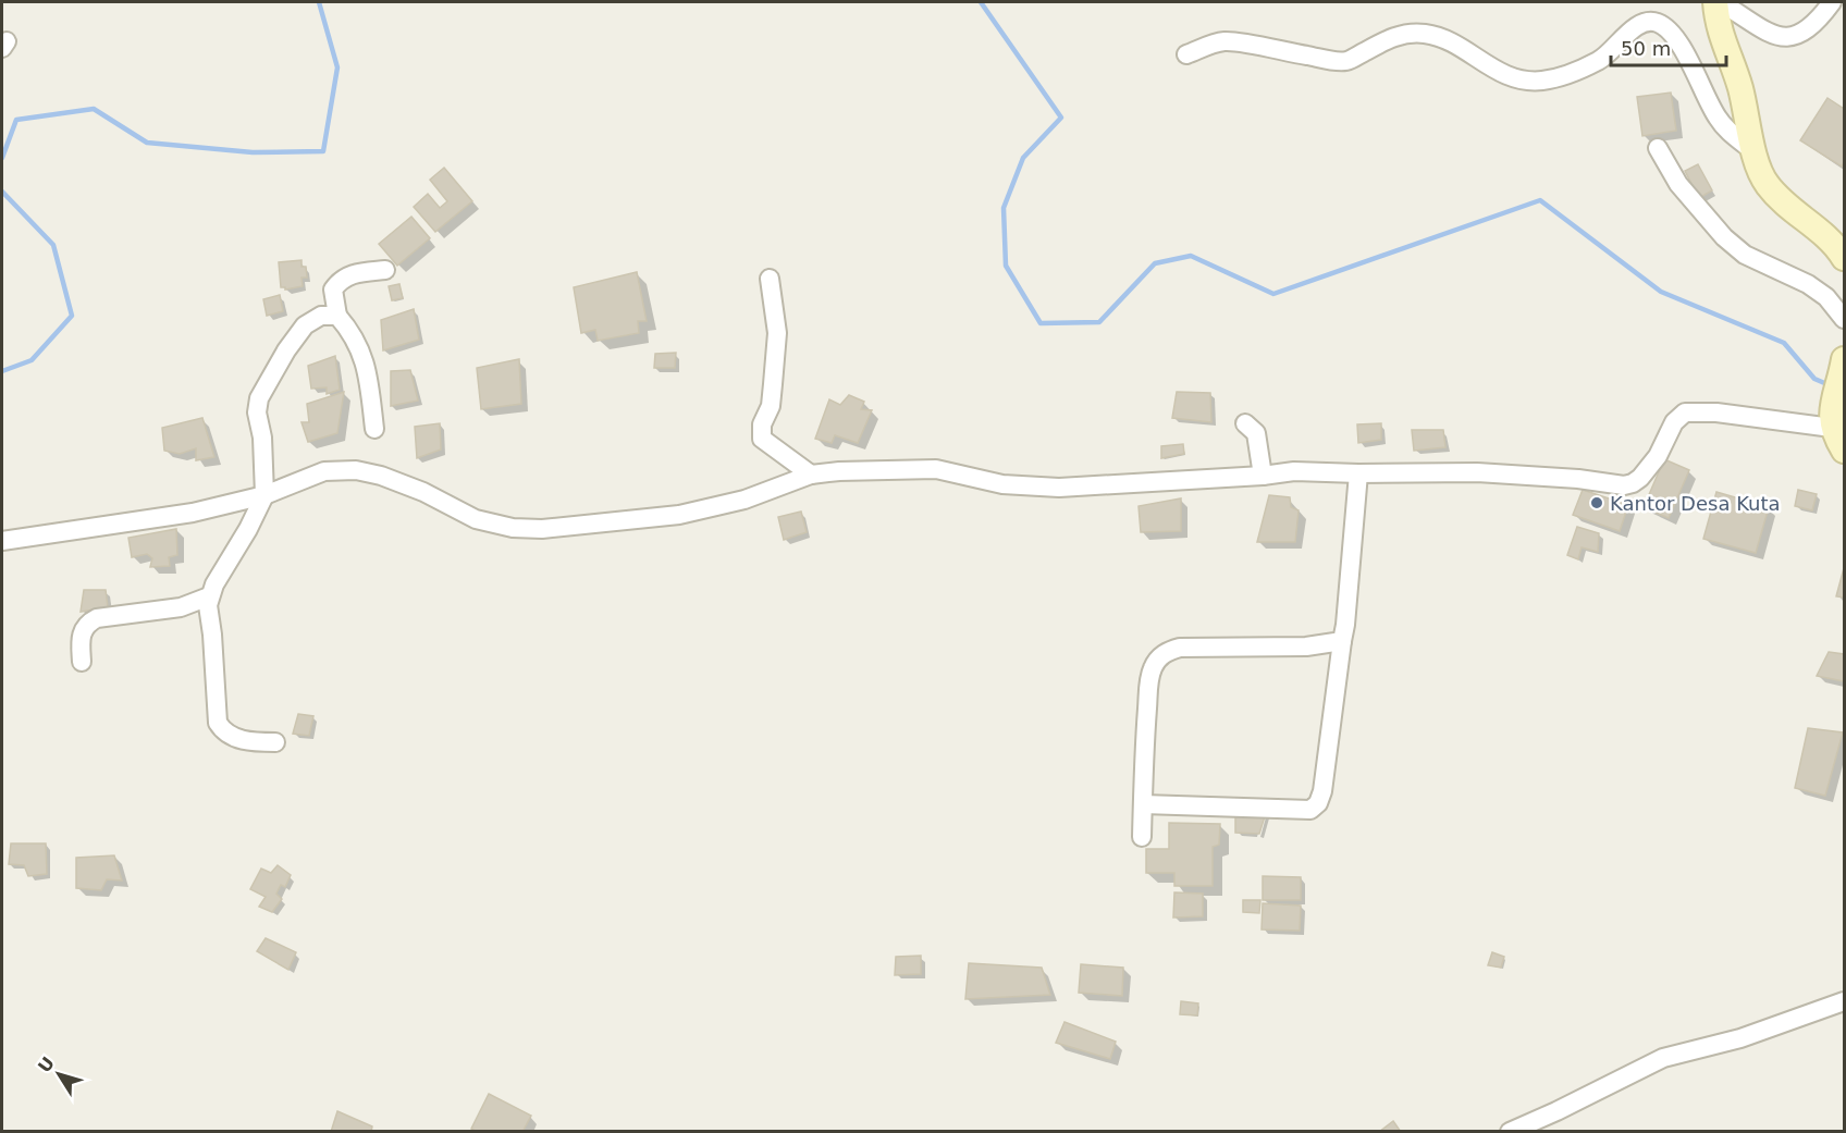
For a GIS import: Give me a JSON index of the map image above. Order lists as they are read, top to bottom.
{
  "places": ["Kantor Desa Kuta"],
  "scale_bar": "50 m",
  "north": "top left"
}
